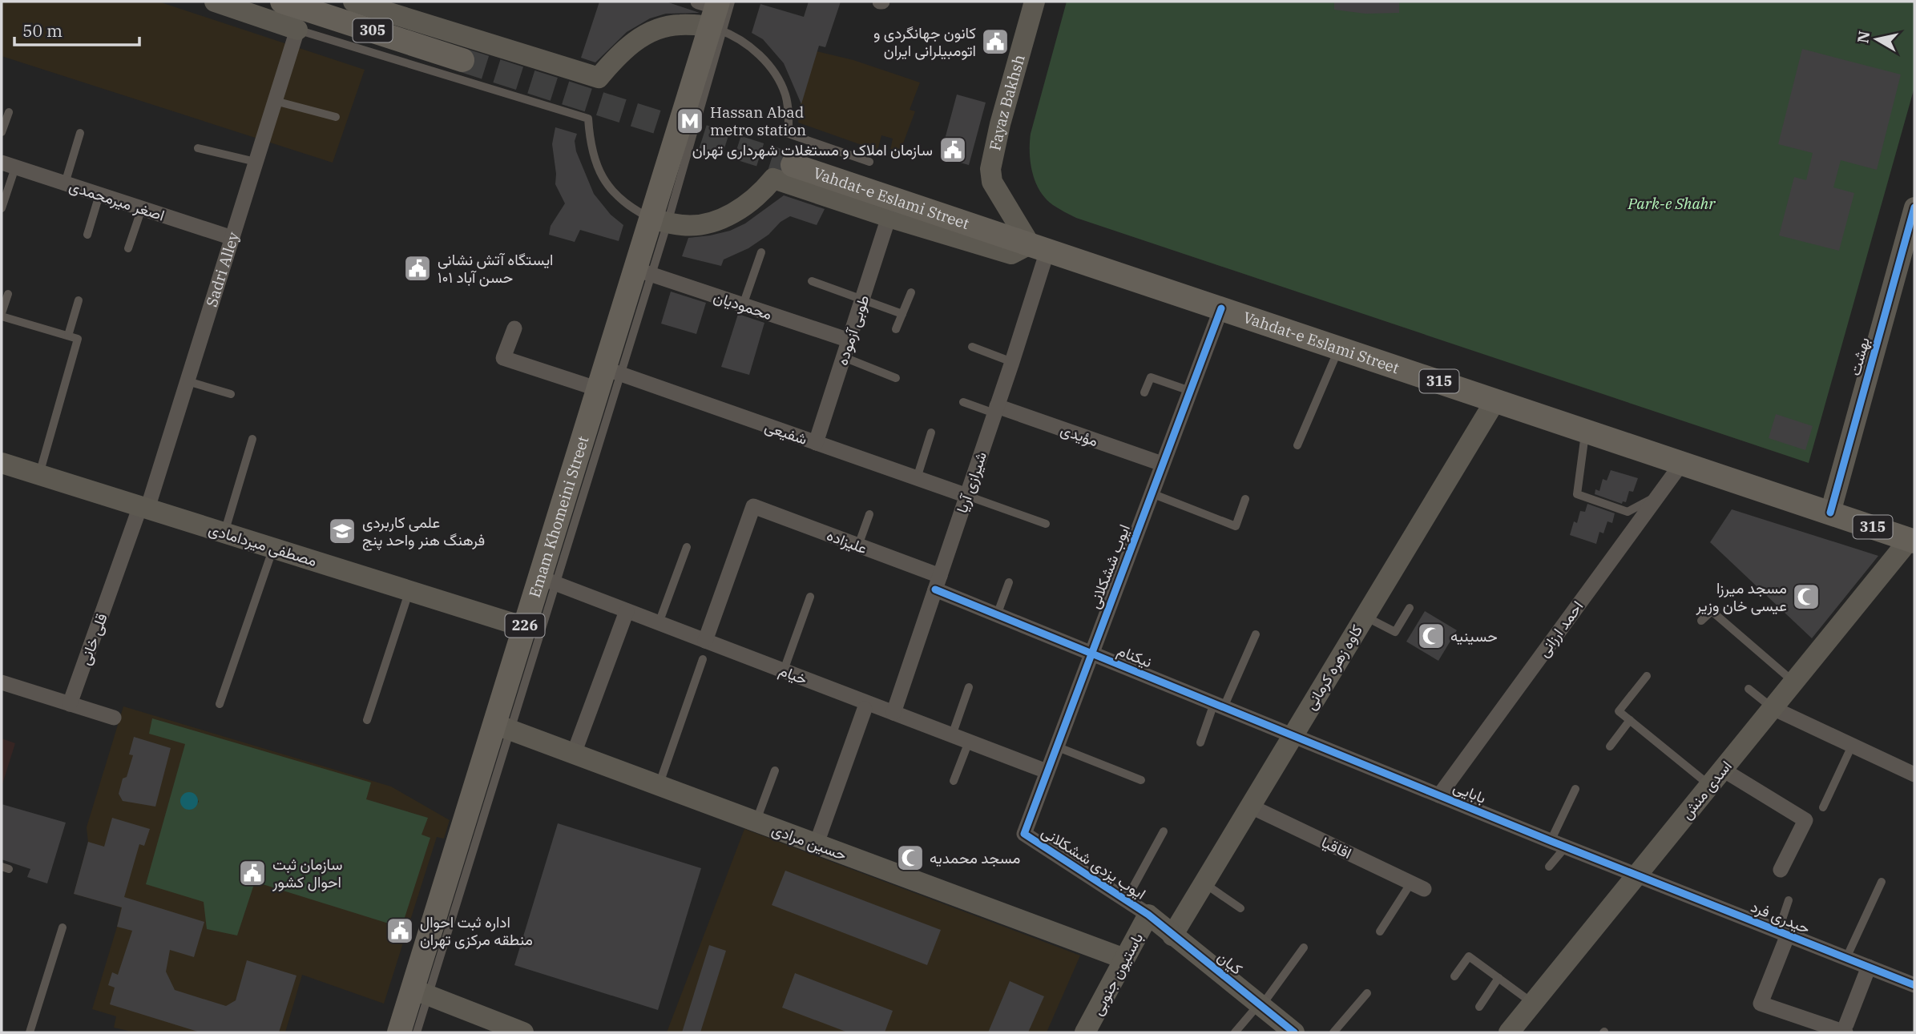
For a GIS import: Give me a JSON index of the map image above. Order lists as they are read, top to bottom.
{
  "streets": {
    "main road": [
      "305",
      "Vahdat-e Eslami Street",
      "315",
      "Emam Khomeini Street",
      "226"
    ],
    "street": [
      "اصغر میرمحمدی",
      "Sadri Alley",
      "محمودیان",
      "طوبی آزموده",
      "بهشت",
      "شفیعی",
      "مؤیدی",
      "شیرازی آریا",
      "علیزاده",
      "مصطفی میردامادی",
      "ایوب ششکلانی",
      "احمد ارزانی",
      "قلی خانی",
      "نیکنام",
      "کاوه زهره کرمانی",
      "خیام",
      "اسدی منش",
      "بابایی",
      "حسین مرادی",
      "اقاقیا",
      "ایوب یزدی ششکلانی",
      "حیدری فرد",
      "کیان",
      "باستیون جنوبی"
    ]
  },
  "crossings": [
    ["305", "Emam Khomeini Street"],
    ["Vahdat-e Eslami Street", "بهشت"],
    ["Vahdat-e Eslami Street", "شیرازی آریا"],
    ["Vahdat-e Eslami Street", "ایوب ششکلانی"],
    ["Vahdat-e Eslami Street", "احمد ارزانی"],
    ["Vahdat-e Eslami Street", "کاوه زهره کرمانی"],
    ["Vahdat-e Eslami Street", "اسدی منش"],
    ["اصغر میرمحمدی", "Sadri Alley"],
    ["Sadri Alley", "مصطفی میردامادی"],
    ["Sadri Alley", "قلی خانی"],
    ["محمودیان", "طوبی آزموده"],
    ["محمودیان", "Emam Khomeini Street"],
    ["طوبی آزموده", "شفیعی"],
    ["شفیعی", "شیرازی آریا"],
    ["شفیعی", "Emam Khomeini Street"],
    ["مؤیدی", "شیرازی آریا"],
    ["مؤیدی", "ایوب ششکلانی"],
    ["شیرازی آریا", "علیزاده"],
    ["شیرازی آریا", "نیکنام"],
    ["شیرازی آریا", "خیام"],
    ["Emam Khomeini Street", "مصطفی میردامادی"],
    ["Emam Khomeini Street", "خیام"],
    ["Emam Khomeini Street", "حسین مرادی"],
    ["علیزاده", "نیکنام"],
    ["علیزاده", "خیام"],
    ["مصطفی میردامادی", "قلی خانی"],
    ["ایوب ششکلانی", "نیکنام"],
    ["ایوب ششکلانی", "خیام"],
    ["ایوب ششکلانی", "ایوب یزدی ششکلانی"],
    ["احمد ارزانی", "بابایی"],
    ["نیکنام", "کاوه زهره کرمانی"],
    ["نیکنام", "بابایی"],
    ["کاوه زهره کرمانی", "بابایی"],
    ["کاوه زهره کرمانی", "اقاقیا"],
    ["کاوه زهره کرمانی", "کیان"],
    ["اسدی منش", "بابایی"],
    ["اسدی منش", "حیدری فرد"],
    ["بابایی", "حیدری فرد"],
    ["حسین مرادی", "باستیون جنوبی"],
    ["ایوب یزدی ششکلانی", "کیان"],
    ["ایوب یزدی ششکلانی", "باستیون جنوبی"],
    ["کیان", "باستیون جنوبی"]
  ],
  "parks": ["Park-e Shahr"],
  "places": {
    "public building": [
      "کانون جهانگردی و اتومبیلرانی ایران",
      "سازمان املاک و مستغلات شهرداری تهران",
      "ایستگاه آتش نشانی ۱۰۱ حسن آباد",
      "سازمان ثبت احوال کشور",
      "اداره ثبت احوال منطقه مركزی تهران"
    ],
    "metro station": ["Hassan Abad metro station"],
    "school or university": ["علمی کاربردی فرهنگ هنر واحد پنج"],
    "mosque": ["مسجد میرزا عیسی خان وزیر", "حسینیه", "مسجد محمدیه"]
  },
  "scale_bar": "50 m",
  "north": "left"
}
